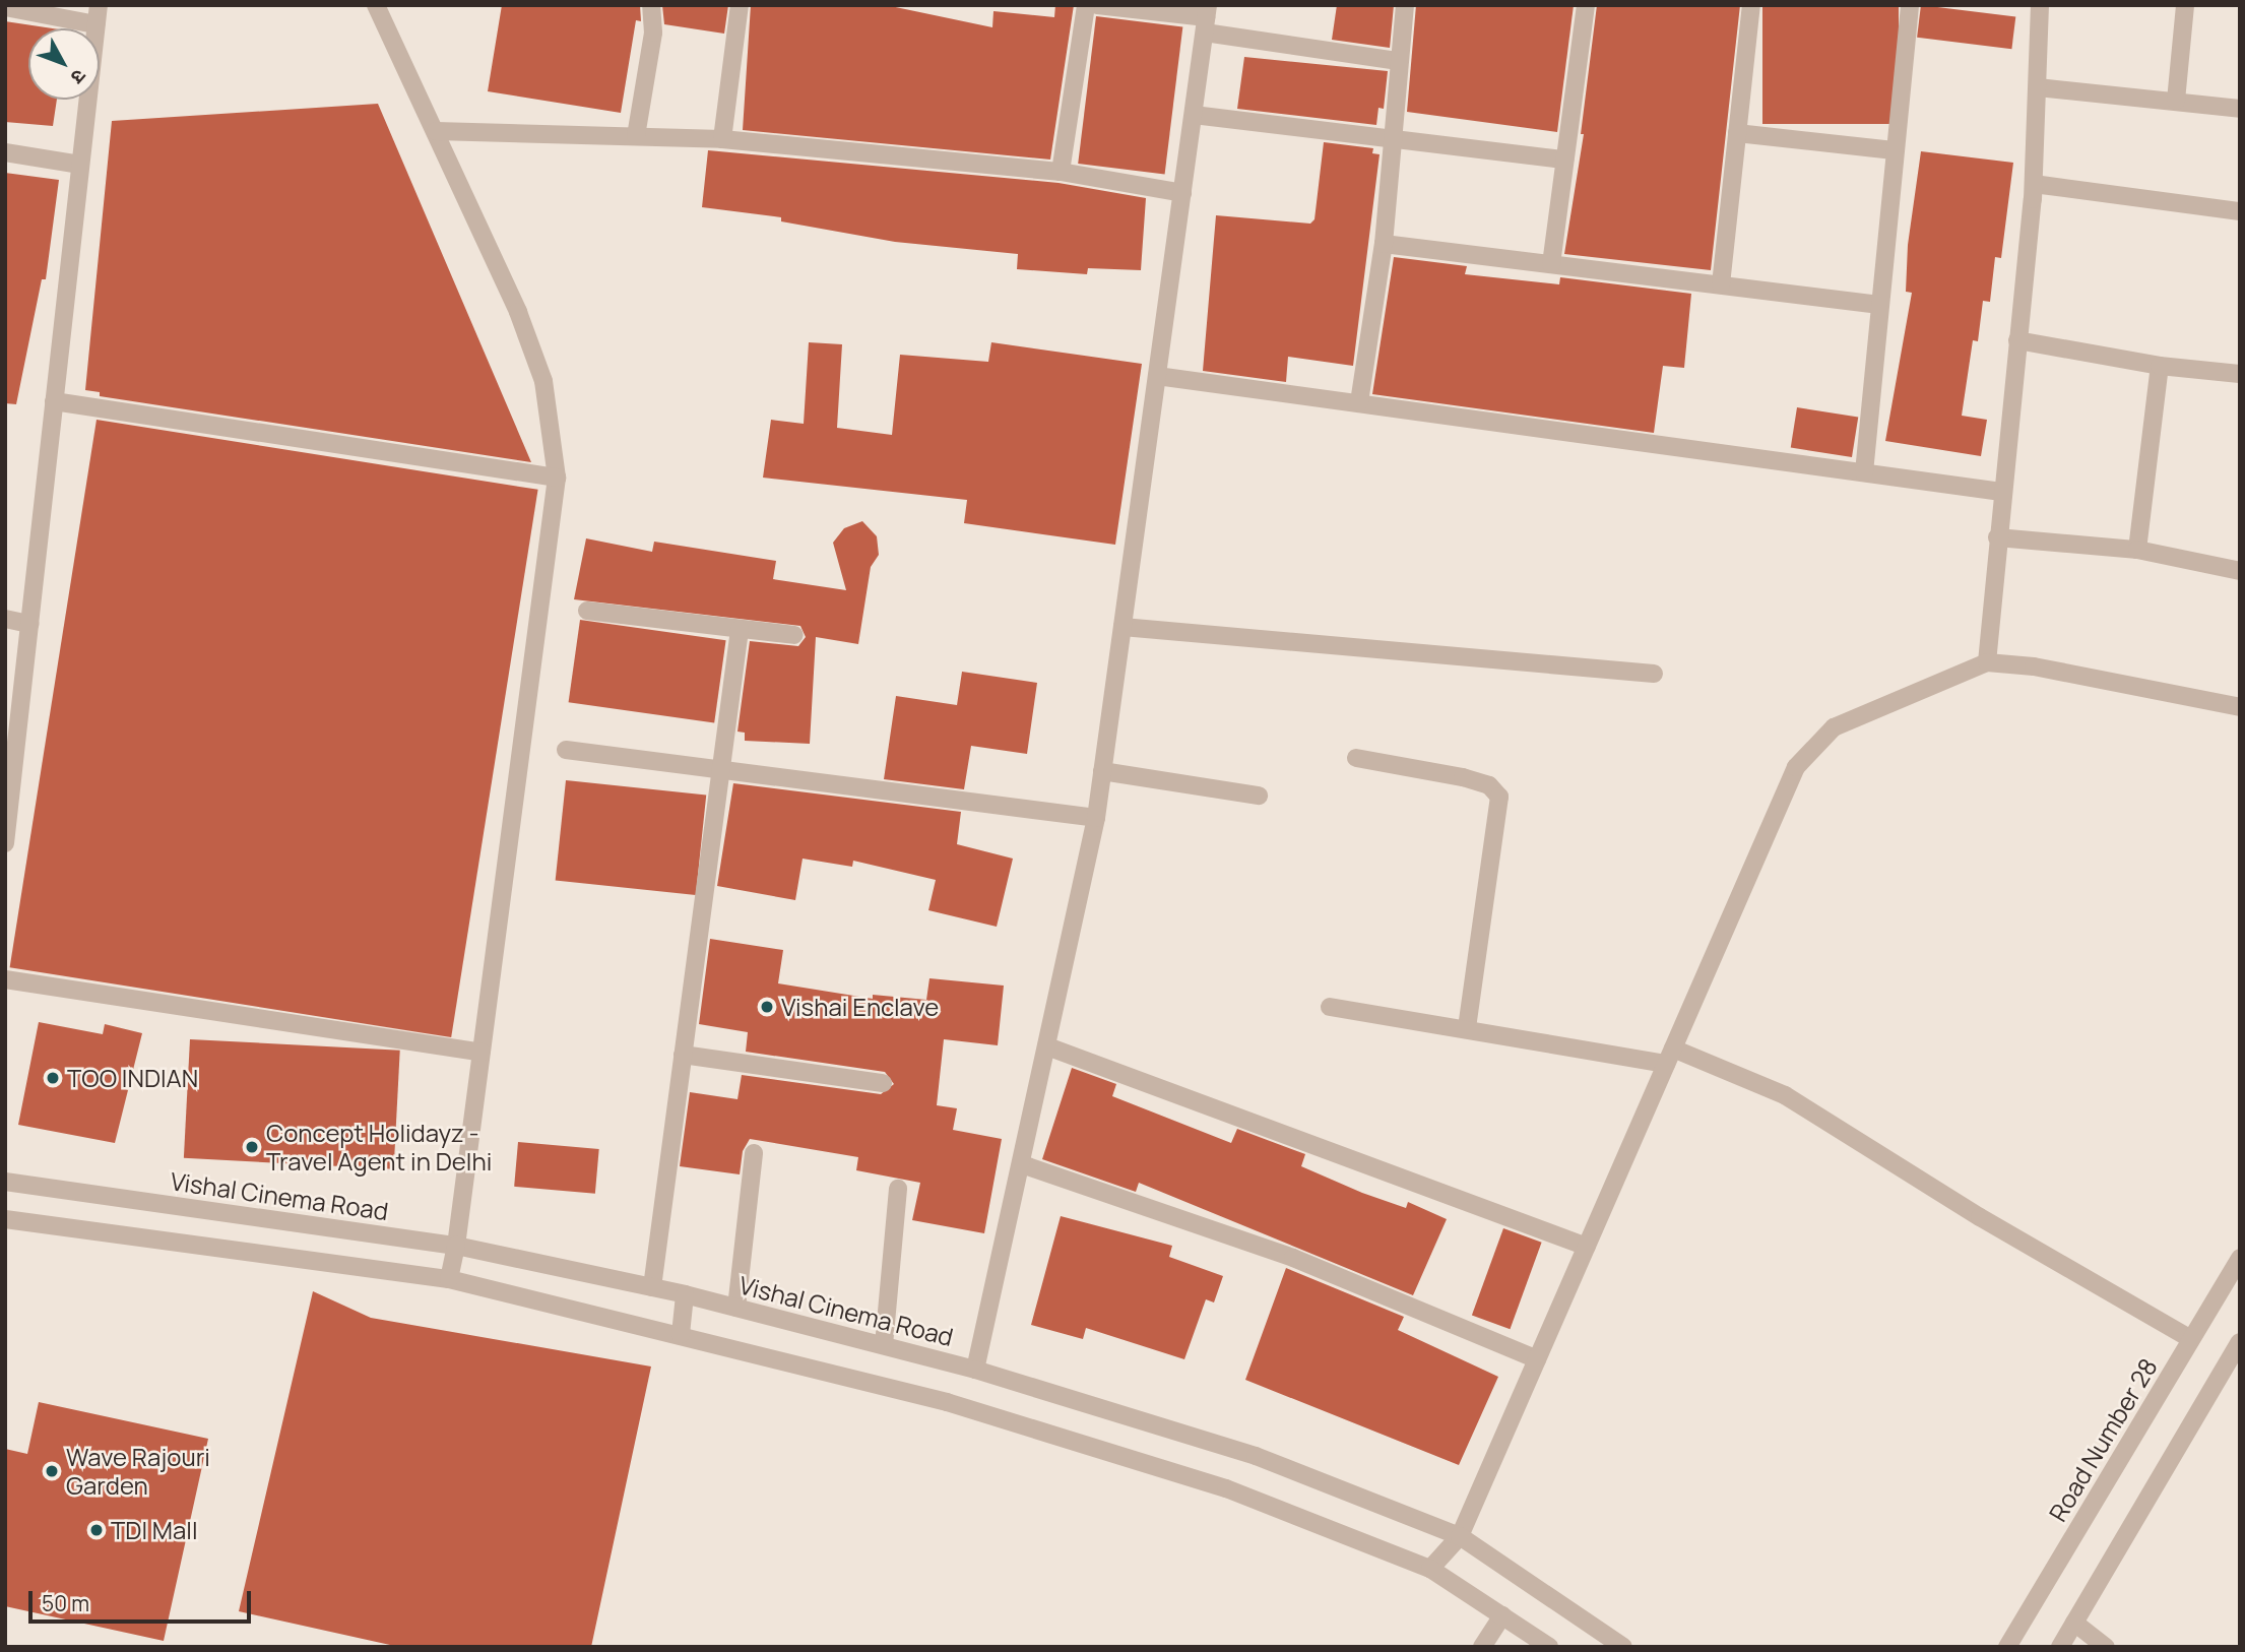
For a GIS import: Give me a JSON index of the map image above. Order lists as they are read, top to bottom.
{
  "streets": {
    "street": ["Vishal Cinema Road", "Road Number 28"]
  },
  "places": [
    "Vishai Enclave",
    "TOO INDIAN",
    "Concept Holidayz - Travel Agent in Delhi",
    "Wave Rajouri Garden",
    "TDI Mall"
  ],
  "scale_bar": "50 m",
  "north": "bottom right"
}
